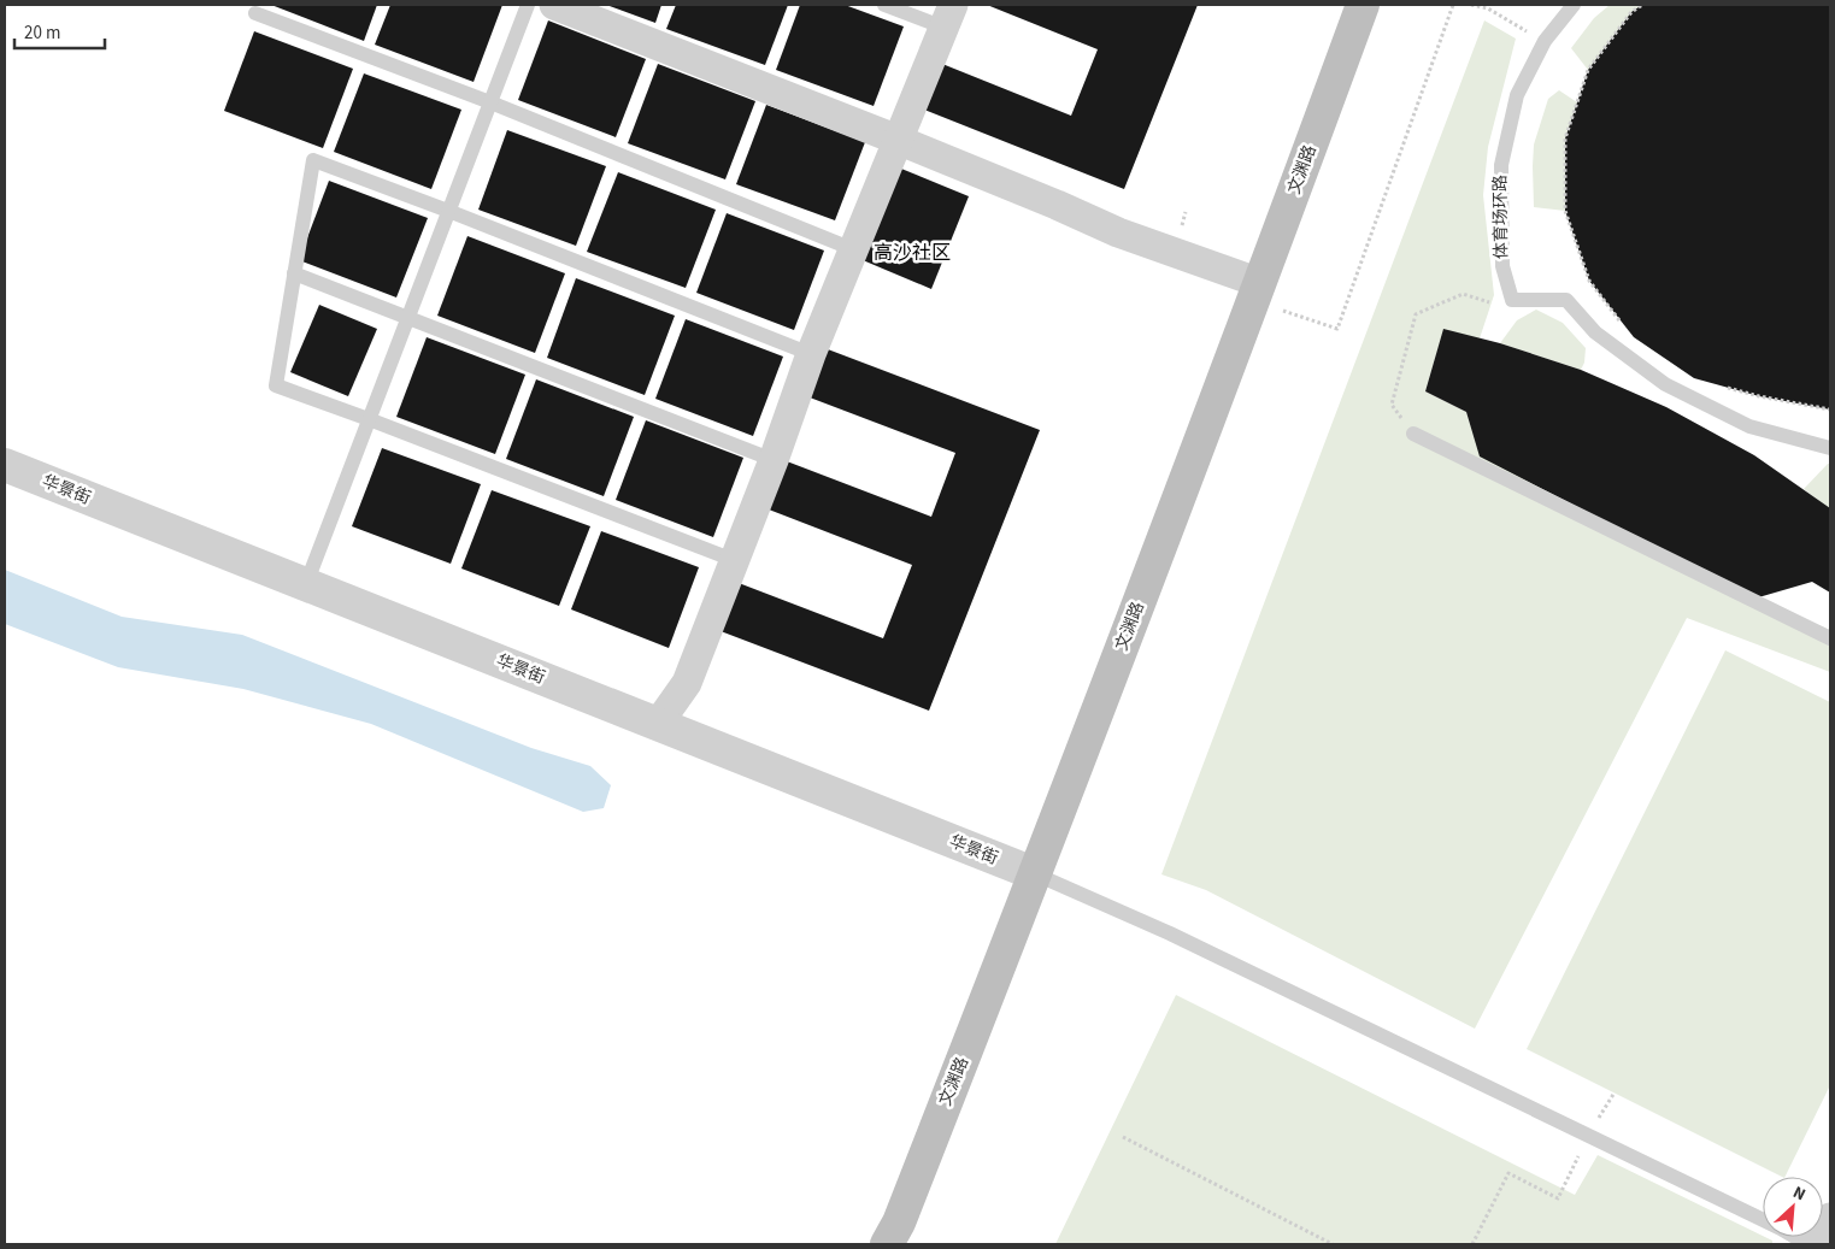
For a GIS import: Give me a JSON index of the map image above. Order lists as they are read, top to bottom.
{
  "streets": {
    "main road": ["文渊路"],
    "street": ["华景街"],
    "lane": ["体育场环路"]
  },
  "crossings": [
    ["文渊路", "华景街"]
  ],
  "districts": ["高沙社区"],
  "scale_bar": "20 m",
  "north": "top right"
}
